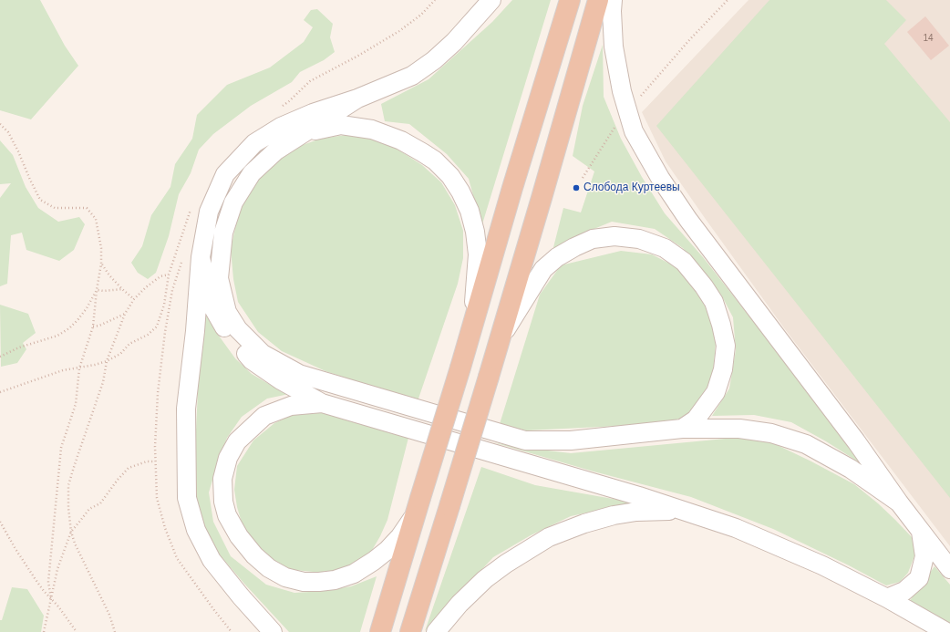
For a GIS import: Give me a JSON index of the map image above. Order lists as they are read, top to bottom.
{
  "places": ["Слобода Куртеевы"],
  "house_numbers": ["14"]
}
